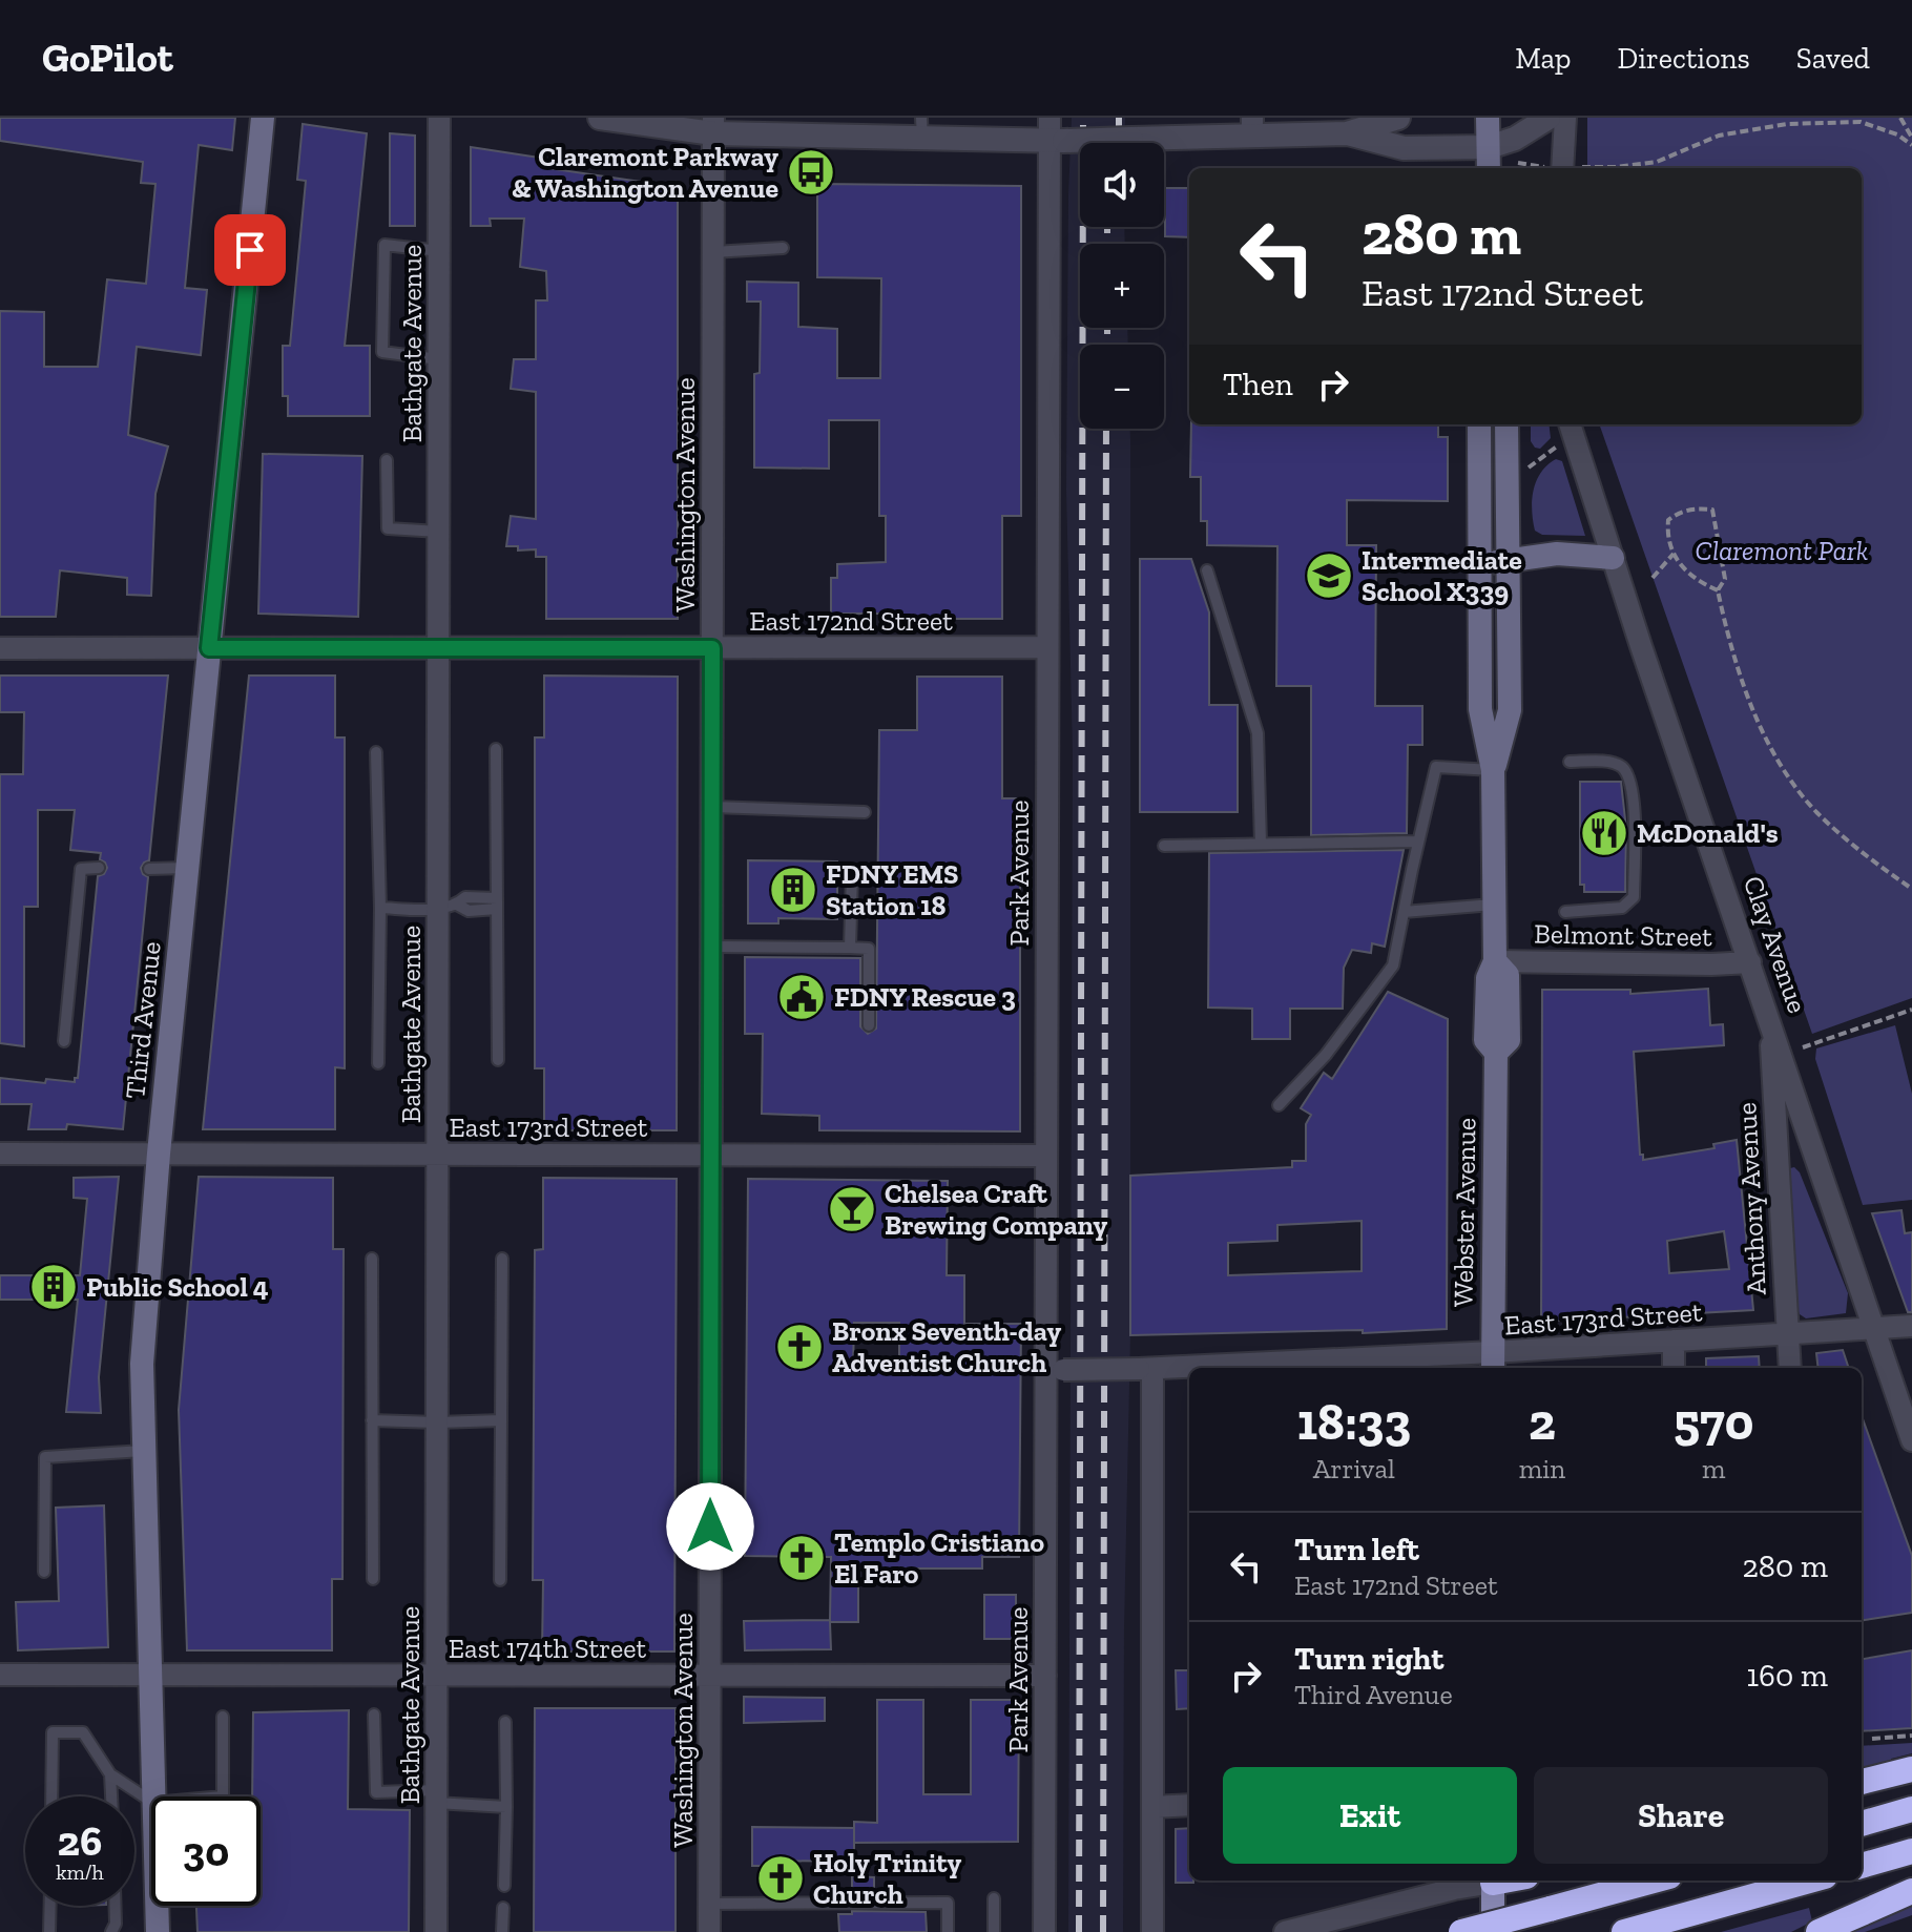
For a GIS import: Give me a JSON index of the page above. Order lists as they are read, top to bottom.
{
  "streets": {
    "main road": ["Third Avenue", "Webster Avenue"],
    "street": [
      "Bathgate Avenue",
      "Washington Avenue",
      "East 172nd Street",
      "Park Avenue",
      "Belmont Street",
      "Clay Avenue",
      "East 173rd Street",
      "Anthony Avenue",
      "East 174th Street"
    ]
  },
  "crossings": [
    ["Bathgate Avenue", "East 172nd Street"],
    ["Bathgate Avenue", "East 173rd Street"],
    ["Bathgate Avenue", "East 174th Street"],
    ["Washington Avenue", "East 172nd Street"],
    ["Washington Avenue", "East 173rd Street"],
    ["Washington Avenue", "East 174th Street"],
    ["East 172nd Street", "Park Avenue"],
    ["East 172nd Street", "Third Avenue"],
    ["Park Avenue", "East 173rd Street"],
    ["Park Avenue", "East 174th Street"],
    ["Belmont Street", "Clay Avenue"],
    ["Belmont Street", "Webster Avenue"],
    ["Clay Avenue", "East 173rd Street"],
    ["Clay Avenue", "Anthony Avenue"],
    ["Third Avenue", "East 173rd Street"],
    ["Third Avenue", "East 174th Street"],
    ["East 173rd Street", "Anthony Avenue"],
    ["East 173rd Street", "Webster Avenue"]
  ],
  "parks": ["Claremont Park"],
  "places": {
    "bus stop": ["Claremont Parkway & Washington Avenue"],
    "school or university": ["Intermediate School X339"],
    "restaurant": ["McDonald's"],
    "building": ["FDNY EMS Station 18", "Public School 4"],
    "public building": ["FDNY Rescue 3"],
    "bar": ["Chelsea Craft Brewing Company"],
    "church": ["Bronx Seventh-day Adventist Church", "Templo Cristiano El Faro", "Holy Trinity Church"]
  },
  "page": {
    "header": "GoPilot",
    "nav": ["Map", "Directions", "Saved"],
    "map_buttons": ["+", "−"],
    "turn": ["280 m", "East 172nd Street"],
    "then": "Then",
    "eta": [
      "18:33",
      "Arrival",
      "2",
      "min",
      "570",
      "m"
    ],
    "list": [
      {
        "name": "Turn left",
        "note": "East 172nd Street",
        "value": "280 m"
      },
      {
        "name": "Turn right",
        "note": "Third Avenue",
        "value": "160 m"
      }
    ],
    "buttons": ["Exit", "Share"],
    "speed": "26 km/h",
    "limit": "30"
  }
}
